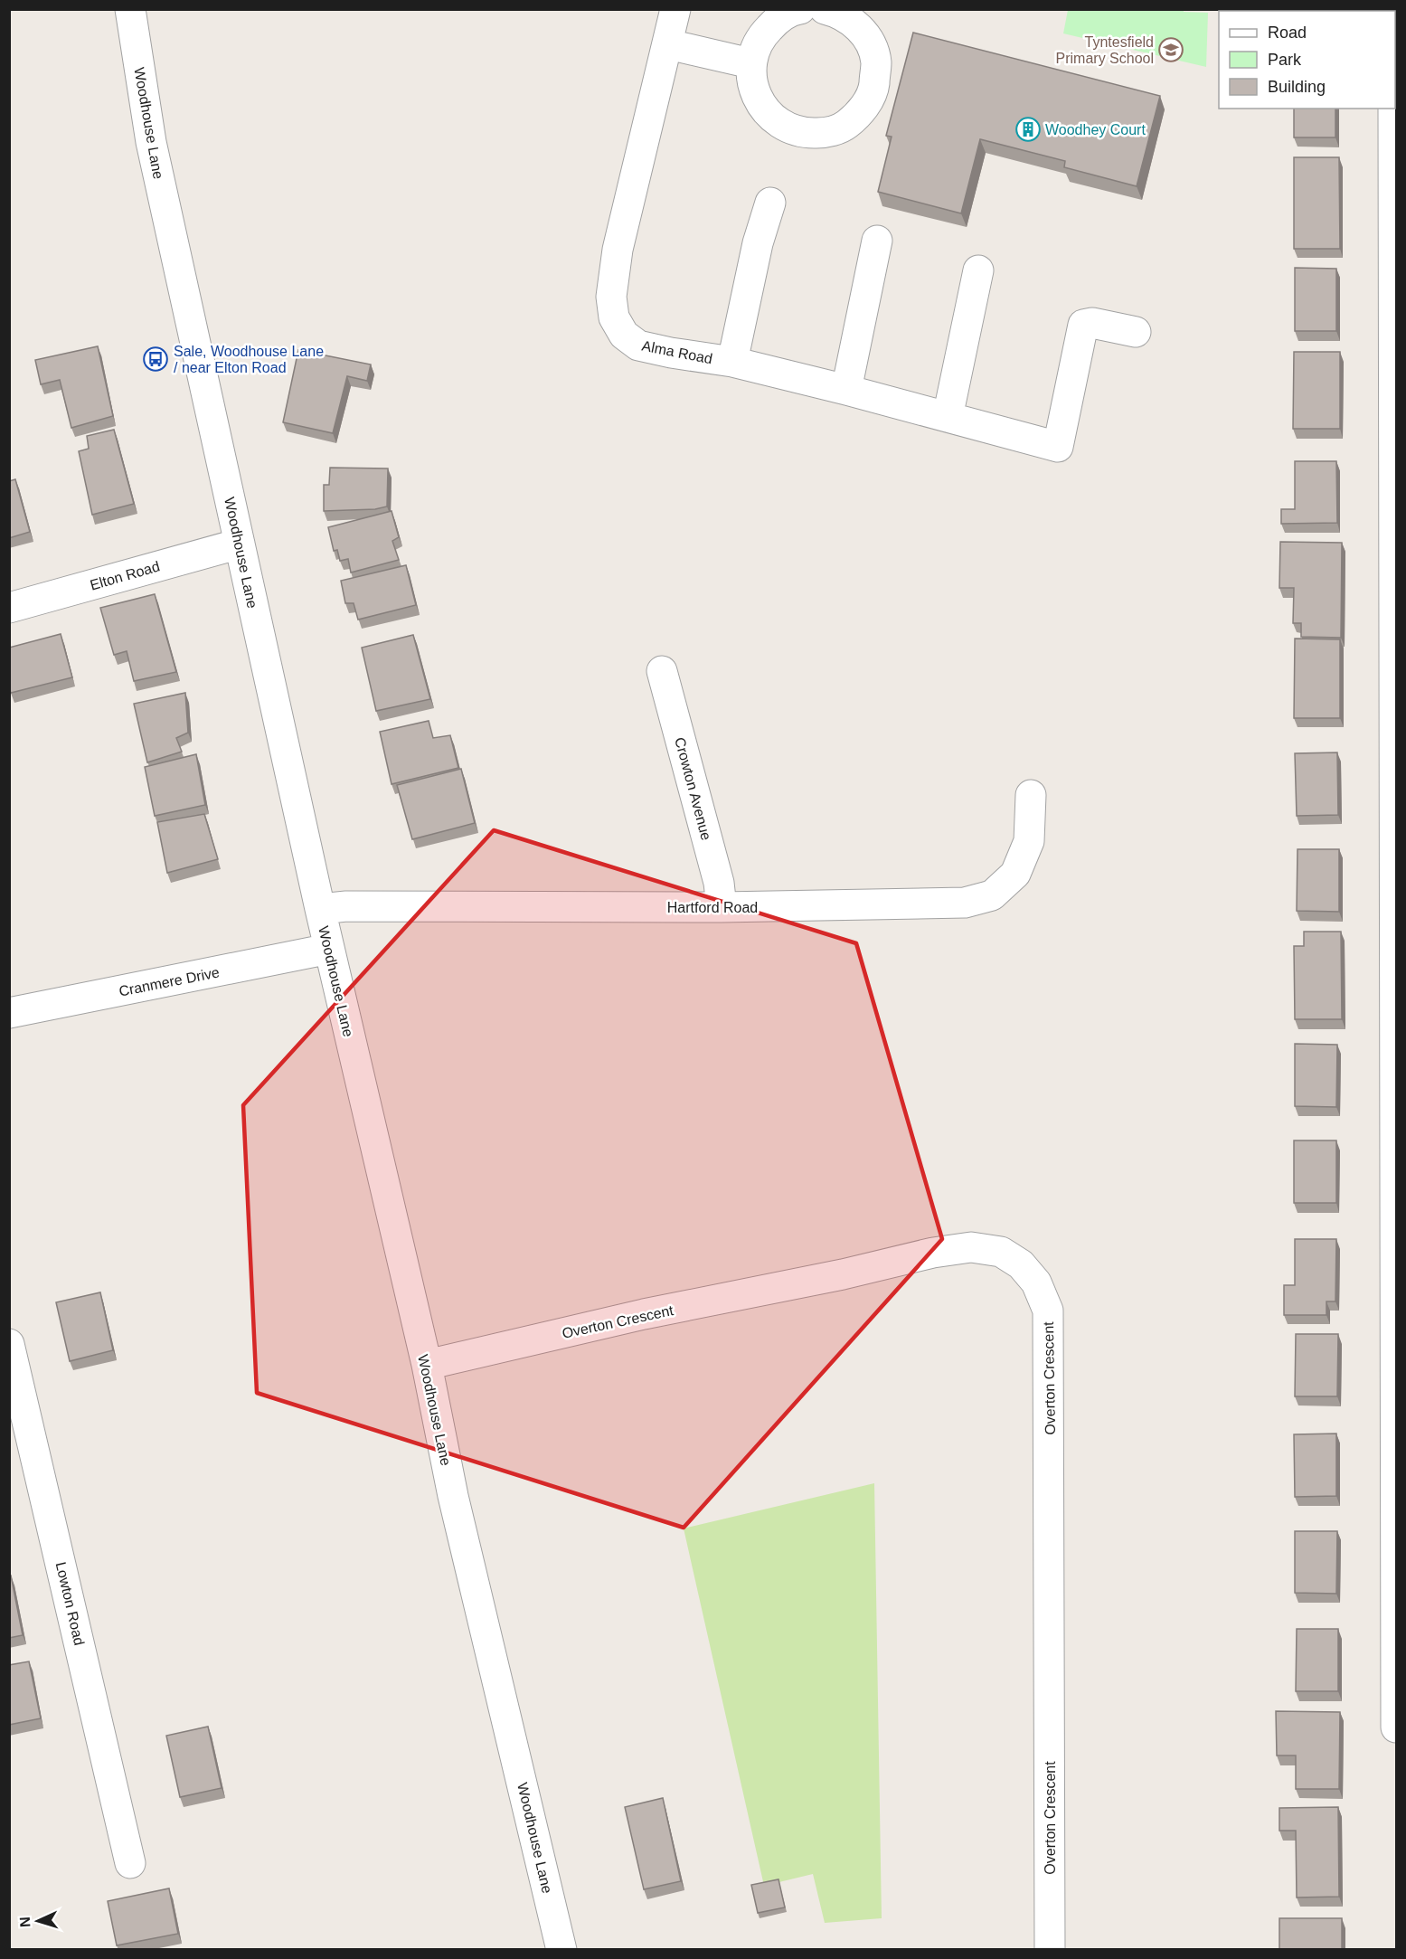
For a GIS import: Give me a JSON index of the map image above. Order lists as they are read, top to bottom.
{
  "streets": {
    "street": [
      "Woodhouse Lane",
      "Alma Road",
      "Elton Road",
      "Crowton Avenue",
      "Hartford Road",
      "Cranmere Drive",
      "Overton Crescent",
      "Lowton Road"
    ]
  },
  "crossings": [
    ["Woodhouse Lane", "Elton Road"],
    ["Woodhouse Lane", "Hartford Road"],
    ["Woodhouse Lane", "Cranmere Drive"],
    ["Woodhouse Lane", "Overton Crescent"],
    ["Crowton Avenue", "Hartford Road"]
  ],
  "places": {
    "school or university": ["Tyntesfield Primary School"],
    "building": ["Woodhey Court"],
    "bus stop": ["Sale, Woodhouse Lane / near Elton Road"]
  },
  "legend": ["Road", "Park", "Building"],
  "north": "left"
}
